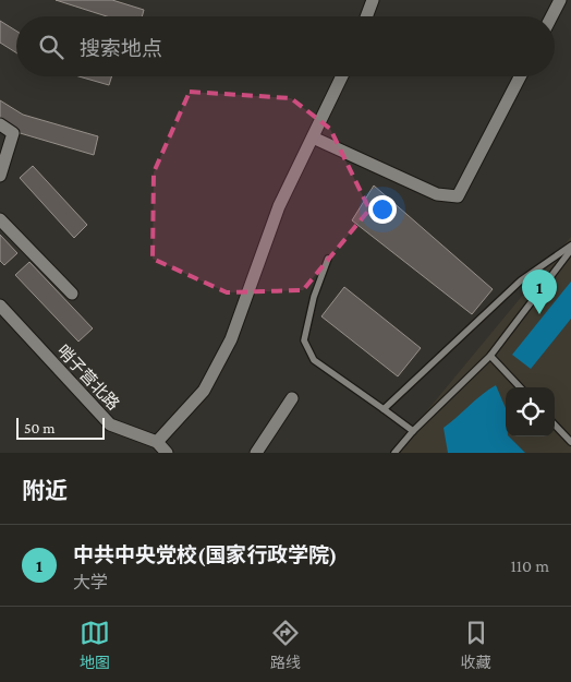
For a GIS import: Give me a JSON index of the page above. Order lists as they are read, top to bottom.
{
  "streets": {
    "street": ["哨子营北路"]
  },
  "scale_bar": "50 m",
  "page": {
    "search": "搜索地点",
    "pins": "1",
    "scale": "50 m",
    "heading": "附近",
    "list": [
      {
        "mark": "1",
        "name": "中共中央党校(国家行政学院)",
        "note": "大学",
        "value": "110 m"
      }
    ],
    "nav": ["地图", "路线", "收藏"]
  }
}
